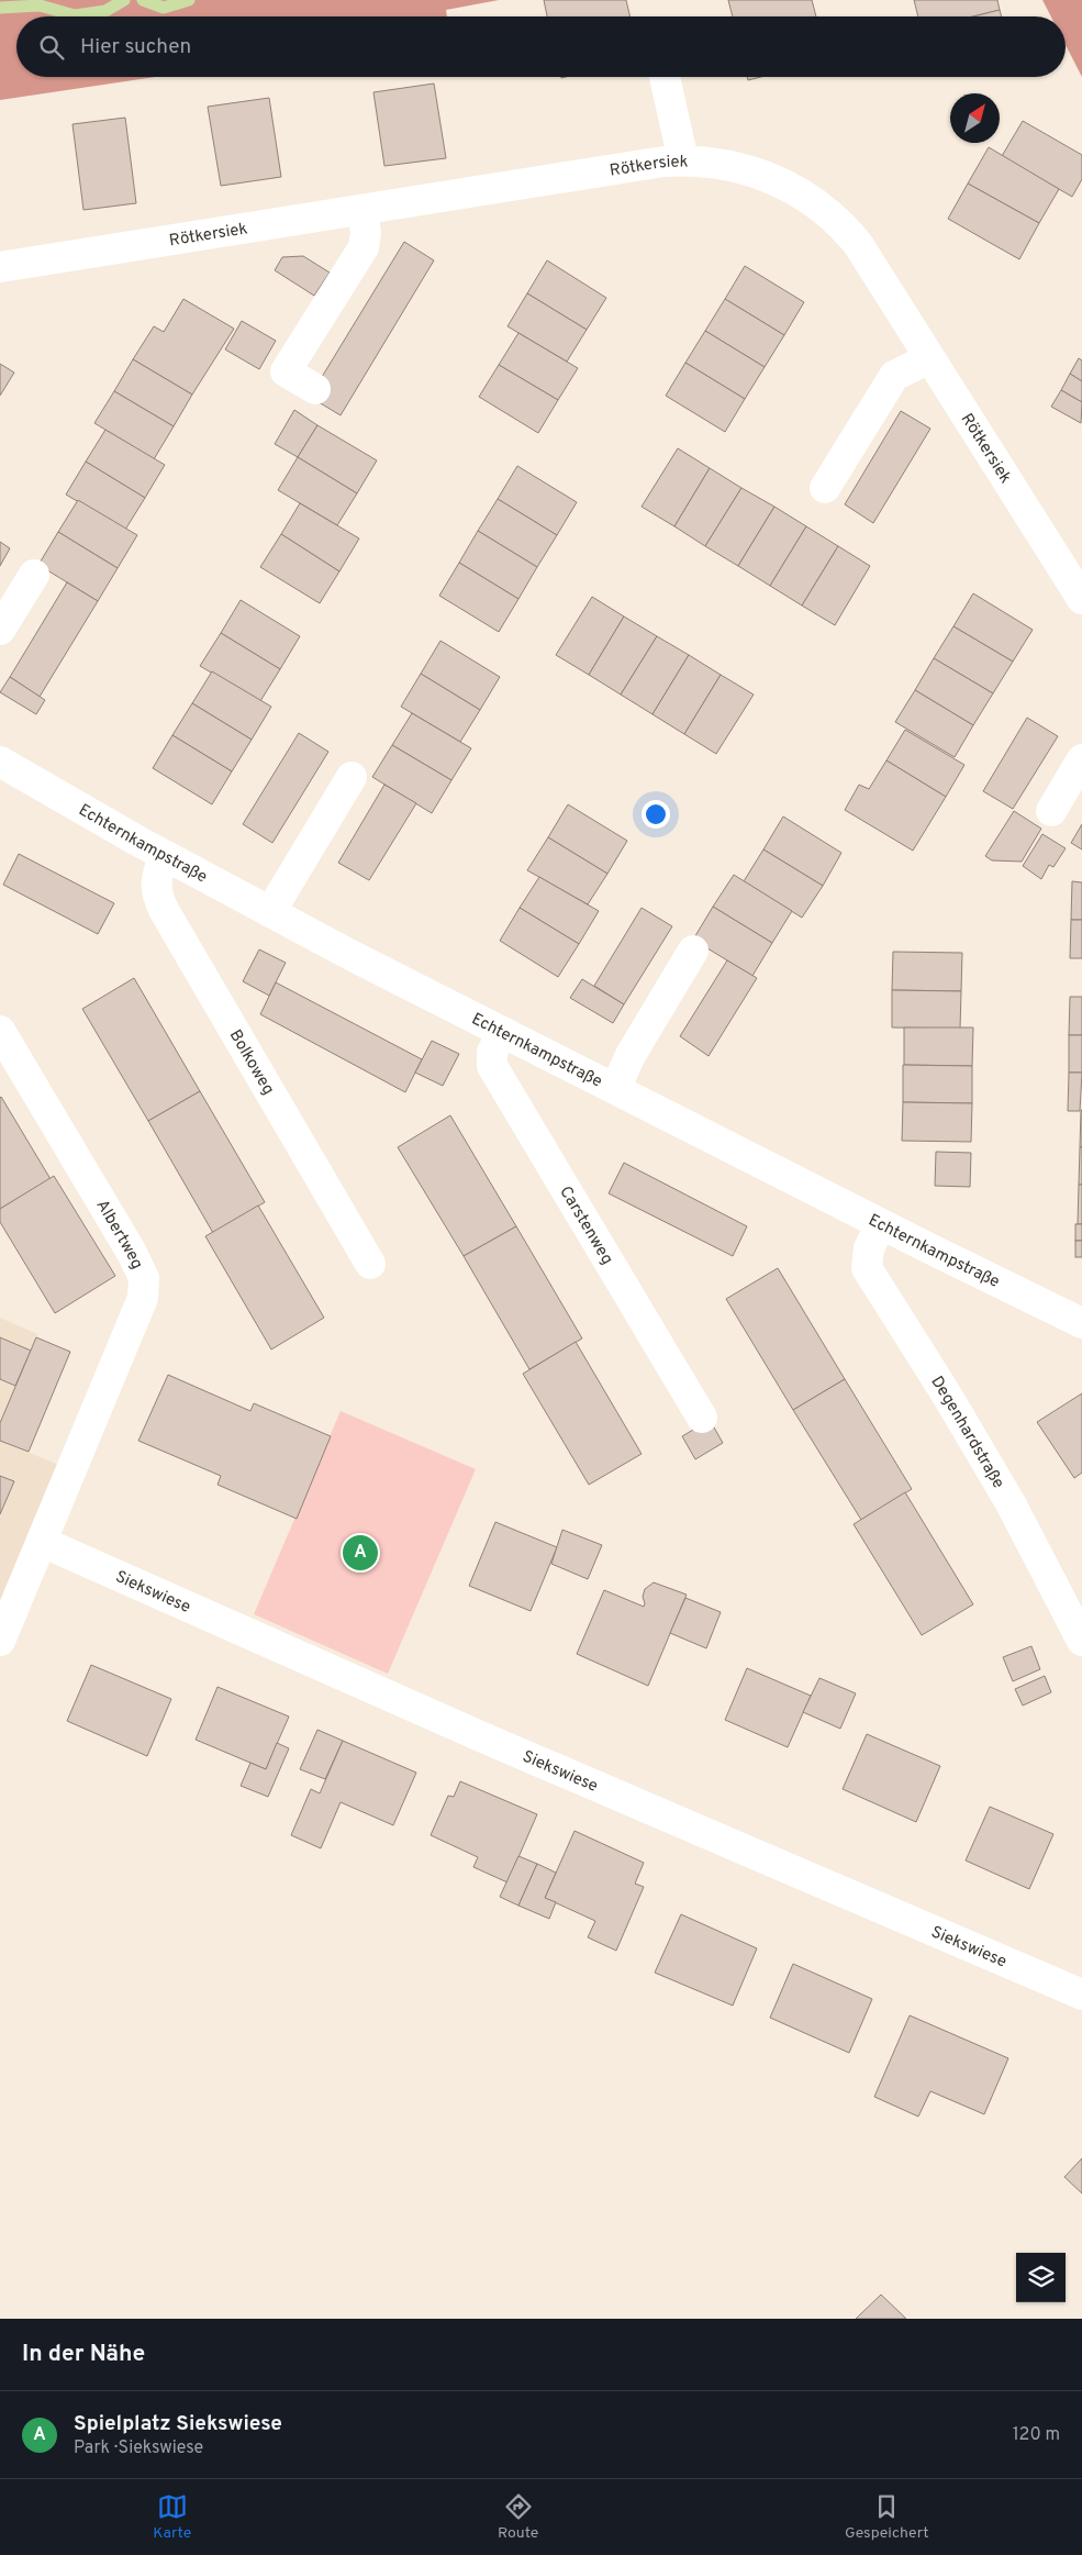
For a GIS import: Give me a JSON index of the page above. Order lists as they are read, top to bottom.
{
  "streets": {
    "street": [
      "Rötkersiek",
      "Echternkampstraße",
      "Bolkoweg",
      "Carstenweg",
      "Albertweg",
      "Degenhardstraße",
      "Siekswiese"
    ]
  },
  "crossings": [
    ["Echternkampstraße", "Bolkoweg"],
    ["Echternkampstraße", "Carstenweg"],
    ["Echternkampstraße", "Degenhardstraße"],
    ["Albertweg", "Siekswiese"]
  ],
  "north": "top right",
  "page": {
    "search": "Hier suchen",
    "pins": "A",
    "heading": "In der Nähe",
    "list": [
      {
        "mark": "A",
        "name": "Spielplatz Siekswiese",
        "note": "Park · Siekswiese",
        "value": "120 m"
      }
    ],
    "nav": ["Karte", "Route", "Gespeichert"]
  }
}
